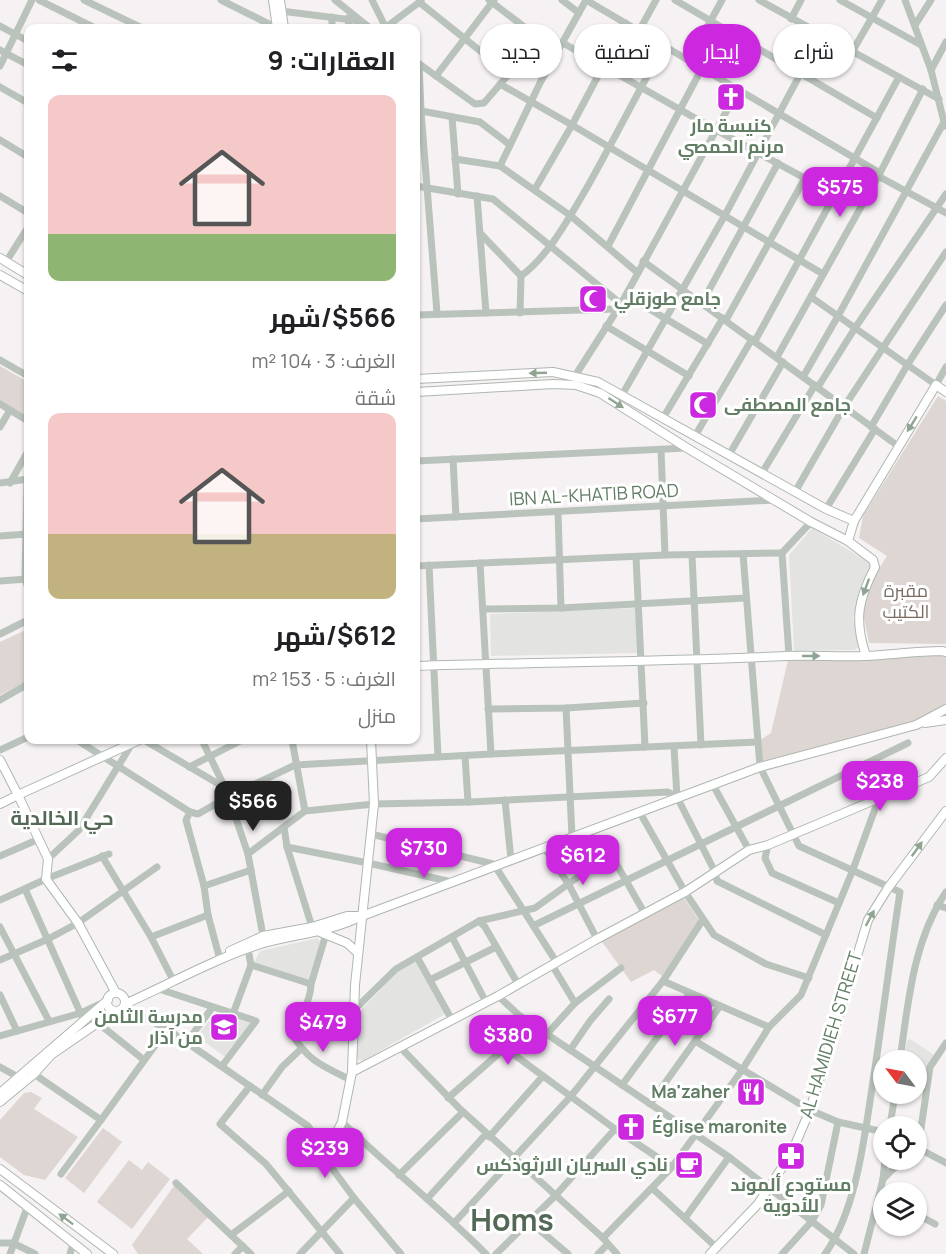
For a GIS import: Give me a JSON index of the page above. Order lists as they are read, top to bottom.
{
  "streets": {
    "main road": ["AL HAMIDIEH STREET"],
    "street": ["IBN AL-KHATIB ROAD"]
  },
  "one_way": ["AL HAMIDIEH STREET"],
  "districts": ["حي الخالدية", "Homs"],
  "parks": ["مقبرة الكتيب"],
  "places": {
    "church": ["كنيسة مار مرنم الحمصي", "Église maronite"],
    "mosque": ["جامع طوزقلي", "جامع المصطفى"],
    "school or university": ["مدرسة الثامن من آذار"],
    "restaurant": ["Ma'zaher"],
    "pharmacy": ["مستودع ألموند للأدوية"],
    "cafe": ["نادي السريان الارثوذكس"]
  },
  "north": "top left",
  "page": {
    "chip": [
      "شراء",
      "إيجار",
      "تصفية",
      "جديد"
    ],
    "heading": "العقارات: 9",
    "list": [
      {
        "name": "$566/شهر",
        "note": "الغرف: 3 · 104 m² · شقة"
      },
      {
        "name": "$612/شهر",
        "note": "الغرف: 5 · 153 m² · منزل"
      }
    ],
    "price": [
      "$575",
      "$238",
      "$566",
      "$730",
      "$612",
      "$677",
      "$479",
      "$380",
      "$239"
    ]
  }
}
